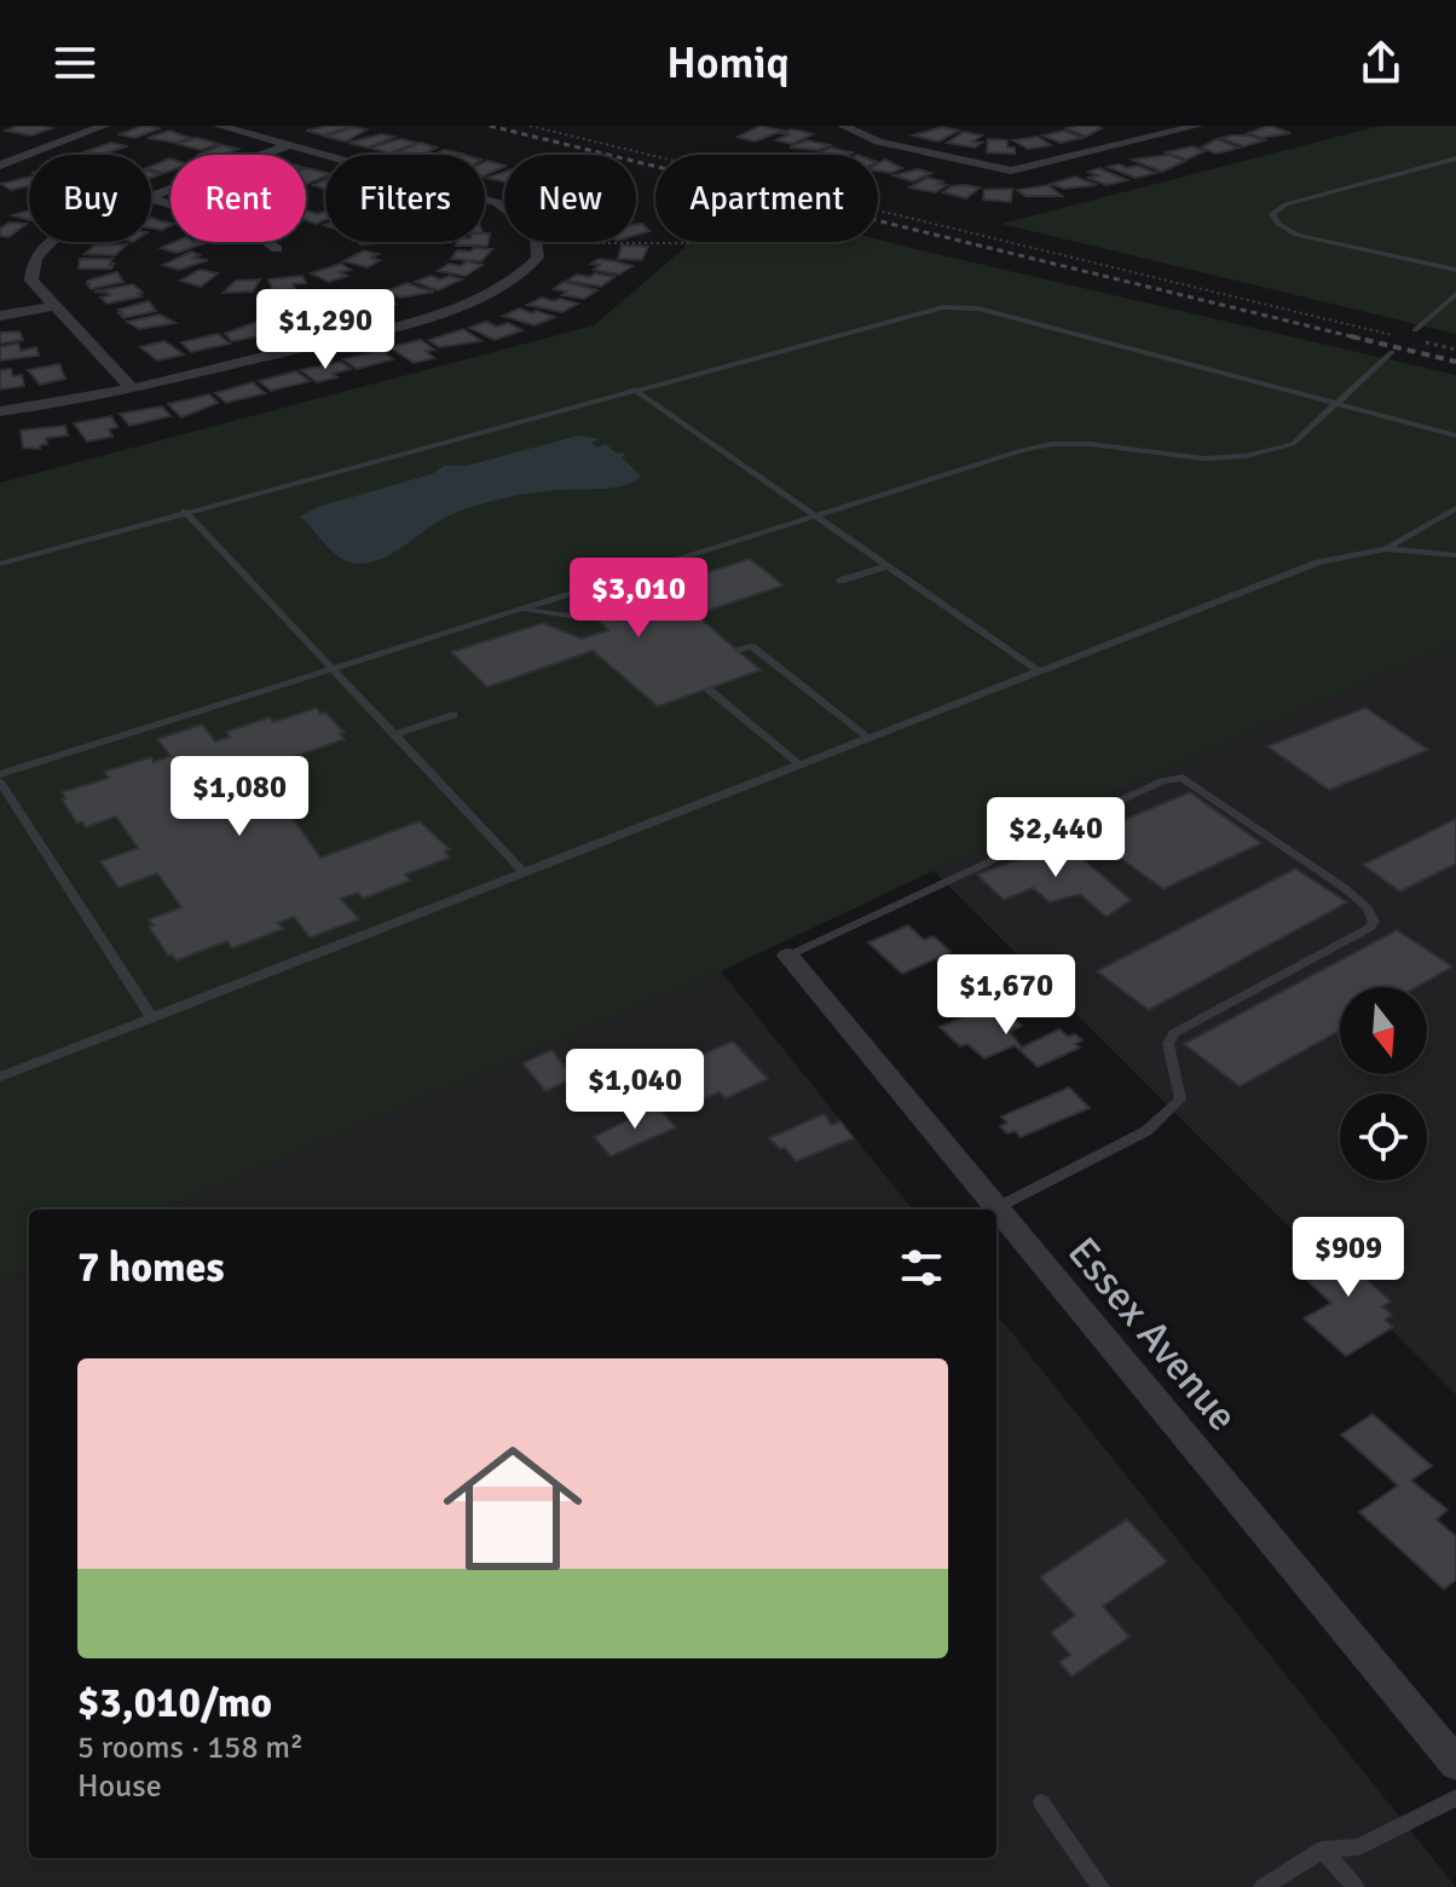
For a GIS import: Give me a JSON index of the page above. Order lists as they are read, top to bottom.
{
  "streets": {
    "street": ["Essex Avenue"]
  },
  "north": "bottom",
  "page": {
    "header": "Homiq",
    "chip": [
      "Buy",
      "Rent",
      "Filters",
      "New",
      "Apartment"
    ],
    "price": [
      "$1,290",
      "$3,010",
      "$1,080",
      "$2,440",
      "$1,670",
      "$1,040",
      "$909"
    ],
    "heading": "7 homes",
    "list": [
      {
        "name": "$3,010/mo",
        "note": "5 rooms · 158 m² · House"
      }
    ]
  }
}
